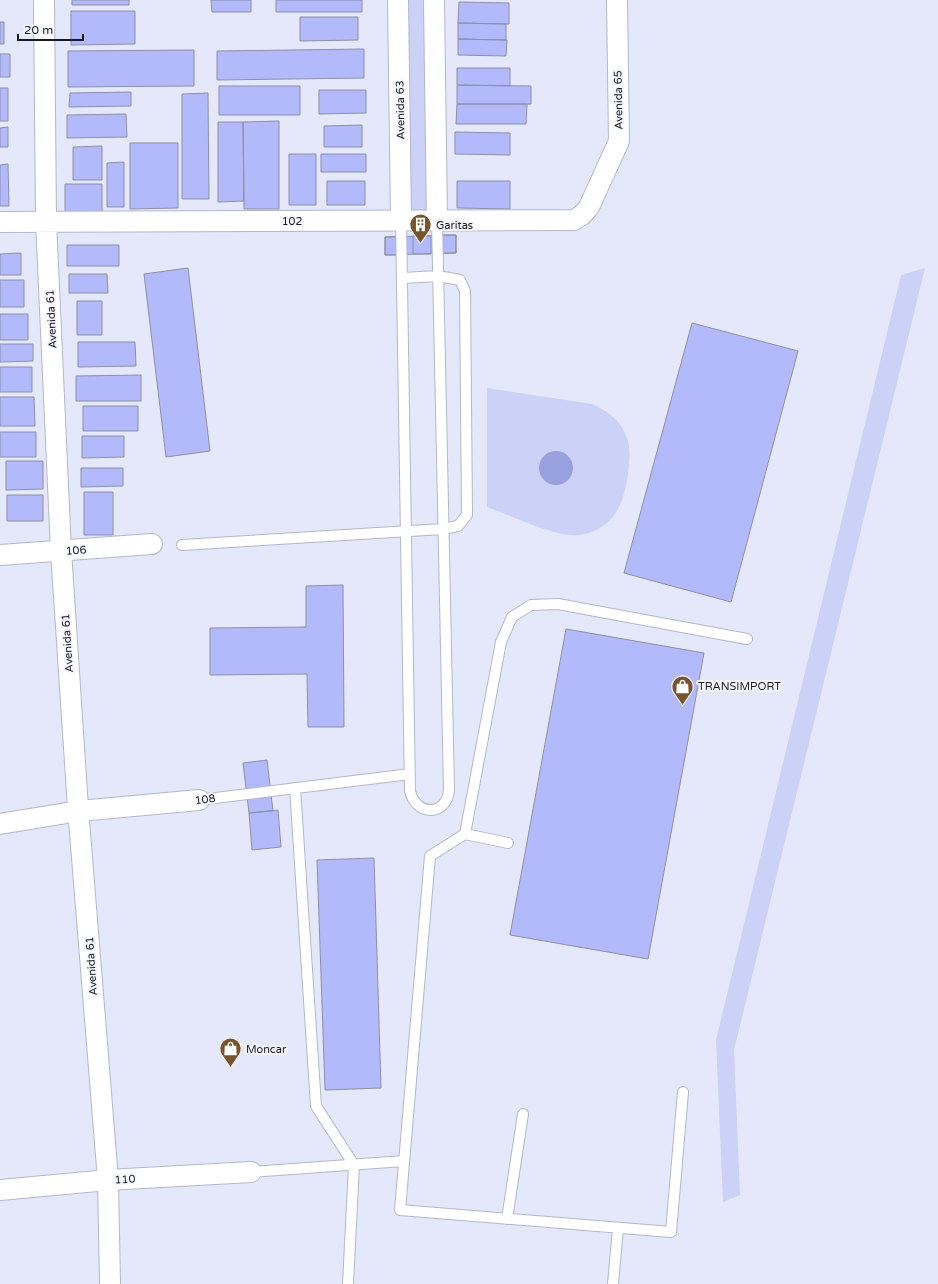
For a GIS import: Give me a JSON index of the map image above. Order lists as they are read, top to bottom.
{
  "streets": {
    "street": [
      "Avenida 65",
      "Avenida 63",
      "102",
      "Avenida 61",
      "106",
      "108",
      "110"
    ]
  },
  "crossings": [
    ["Avenida 65", "102"],
    ["Avenida 63", "102"],
    ["102", "Avenida 61"],
    ["Avenida 61", "106"],
    ["Avenida 61", "108"],
    ["Avenida 61", "110"]
  ],
  "places": {
    "building": ["Garitas"],
    "shop": ["TRANSIMPORT", "Moncar"]
  },
  "scale_bar": "20 m"
}
